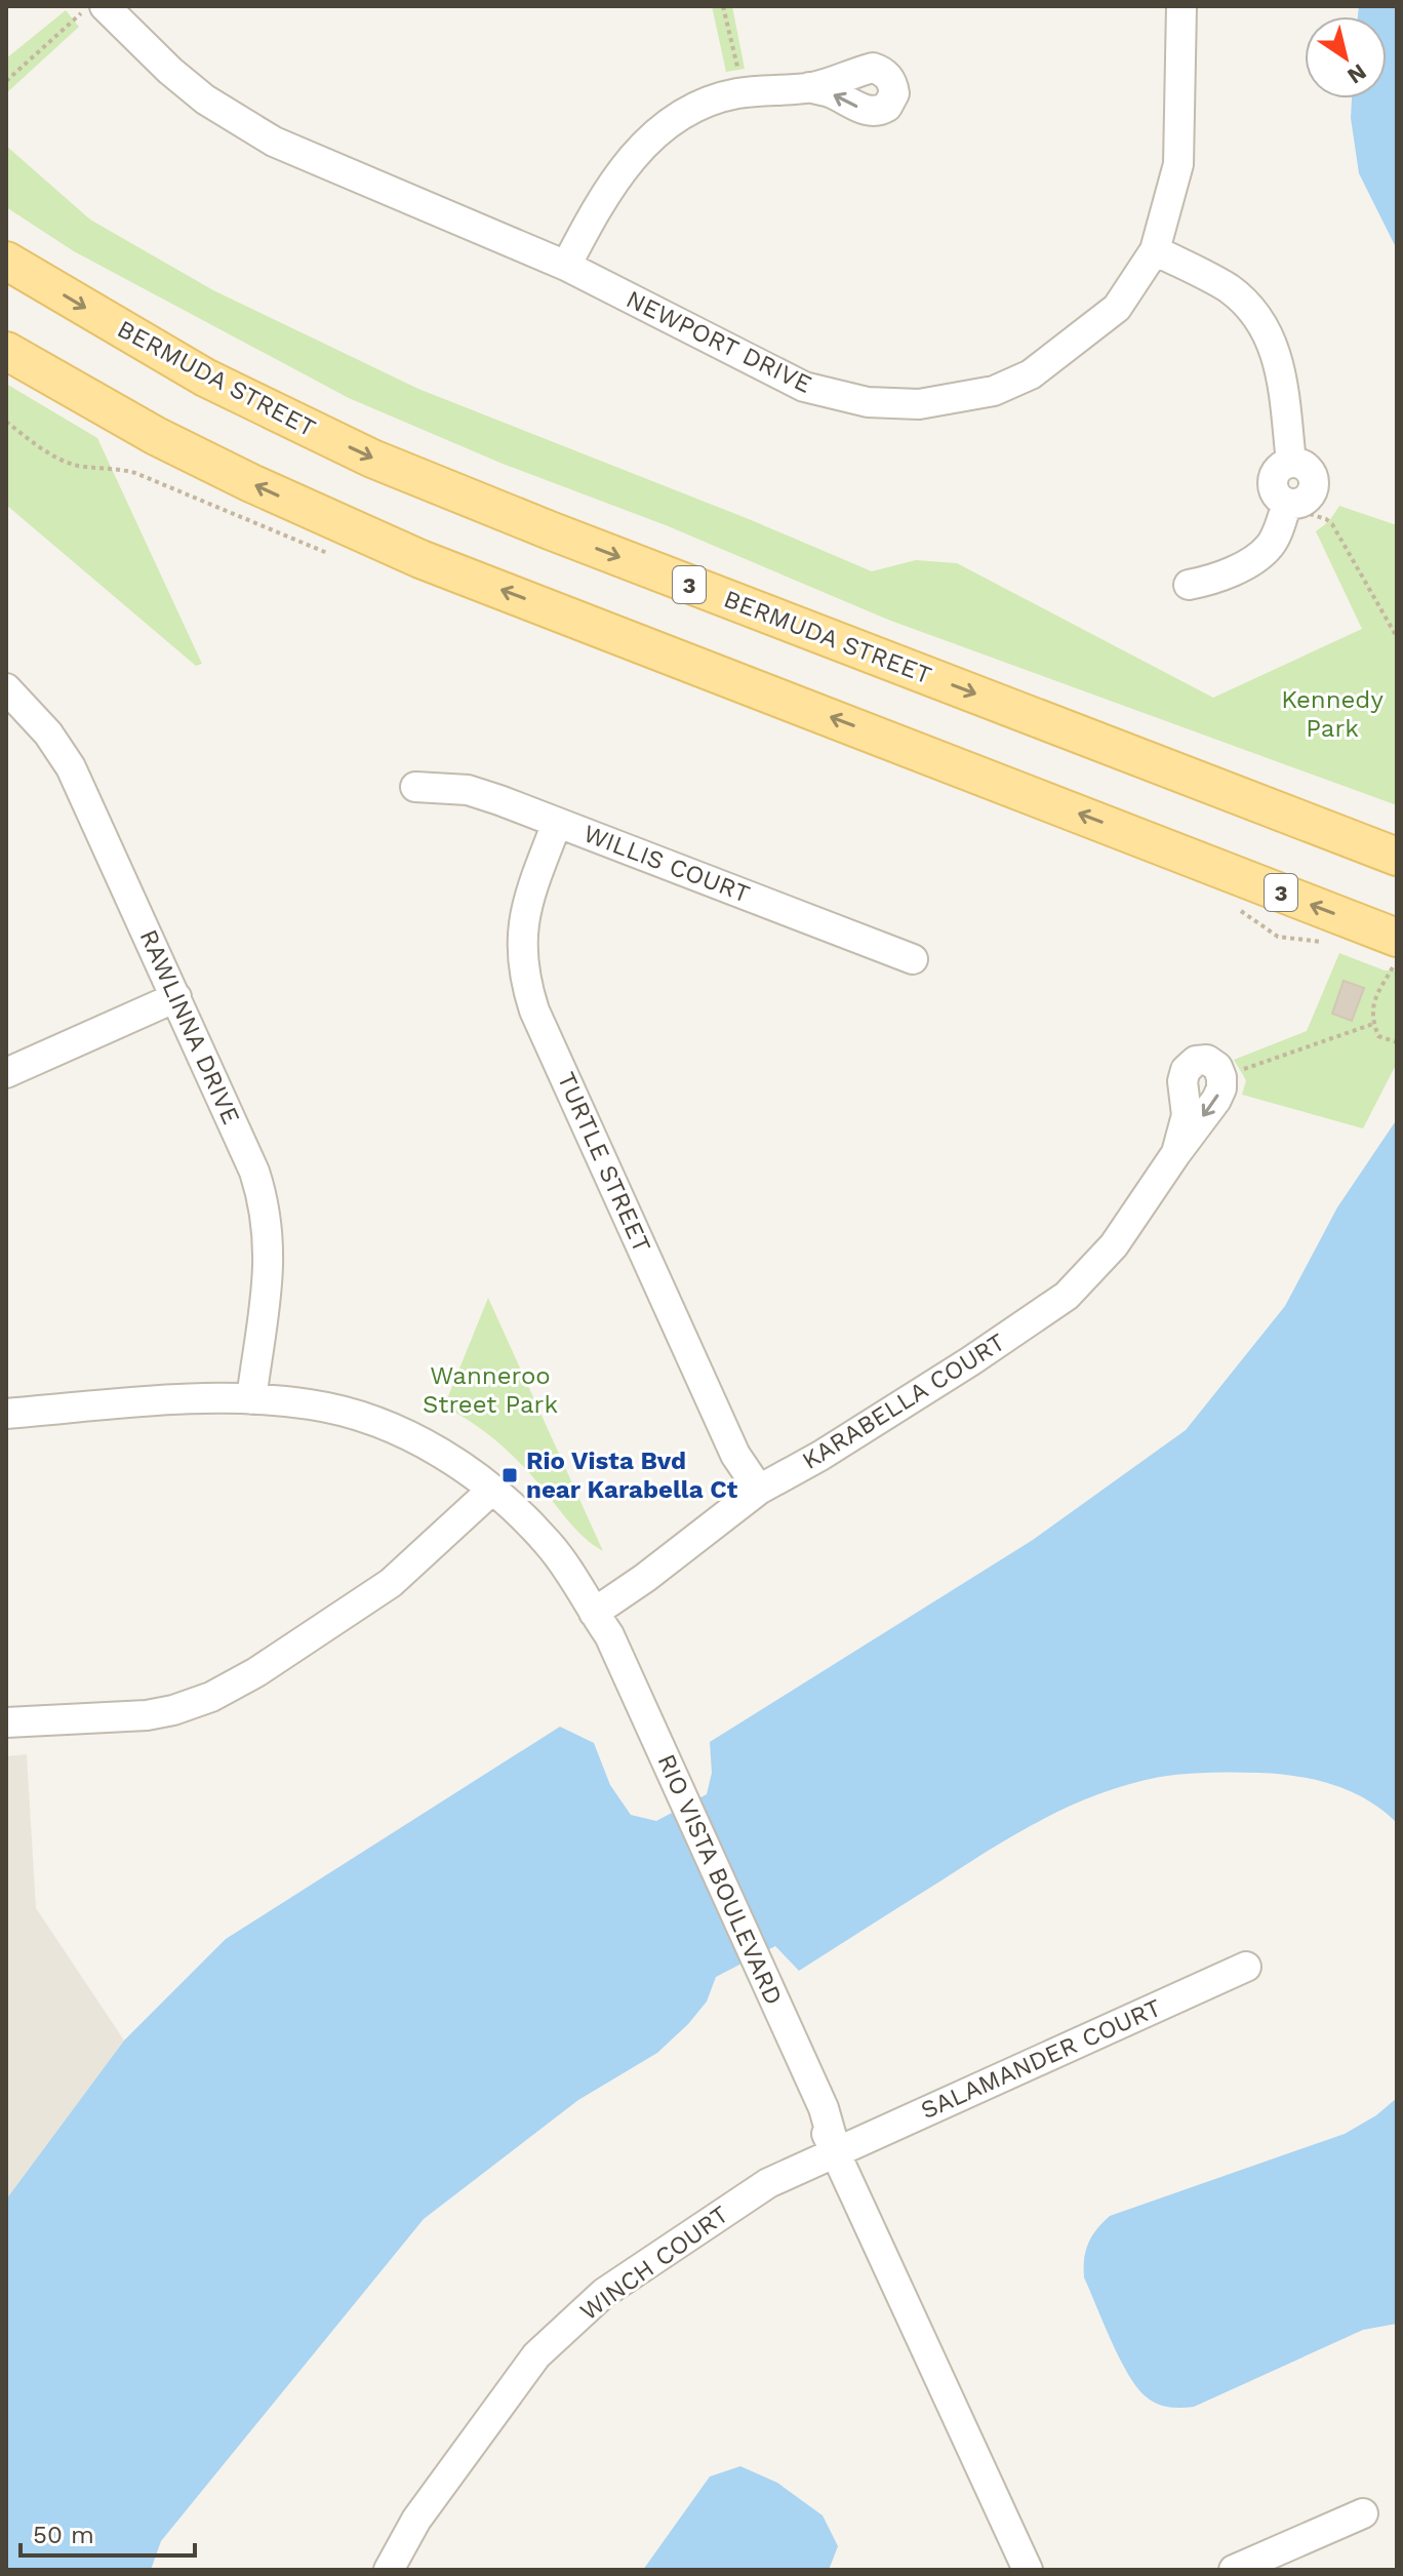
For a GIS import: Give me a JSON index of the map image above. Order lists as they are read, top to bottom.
{
  "streets": {
    "main road": ["BERMUDA STREET", "3"],
    "street": [
      "NEWPORT DRIVE",
      "WILLIS COURT",
      "RAWLINNA DRIVE",
      "TURTLE STREET",
      "KARABELLA COURT",
      "RIO VISTA BOULEVARD",
      "SALAMANDER COURT",
      "WINCH COURT"
    ]
  },
  "crossings": [
    ["WILLIS COURT", "TURTLE STREET"],
    ["RAWLINNA DRIVE", "RIO VISTA BOULEVARD"],
    ["TURTLE STREET", "KARABELLA COURT"],
    ["KARABELLA COURT", "RIO VISTA BOULEVARD"],
    ["RIO VISTA BOULEVARD", "SALAMANDER COURT"],
    ["RIO VISTA BOULEVARD", "WINCH COURT"],
    ["SALAMANDER COURT", "WINCH COURT"]
  ],
  "parks": ["Kennedy Park", "Wanneroo Street Park"],
  "places": {
    "transit": ["Rio Vista Bvd near Karabella Ct"]
  },
  "scale_bar": "50 m",
  "north": "bottom right"
}
